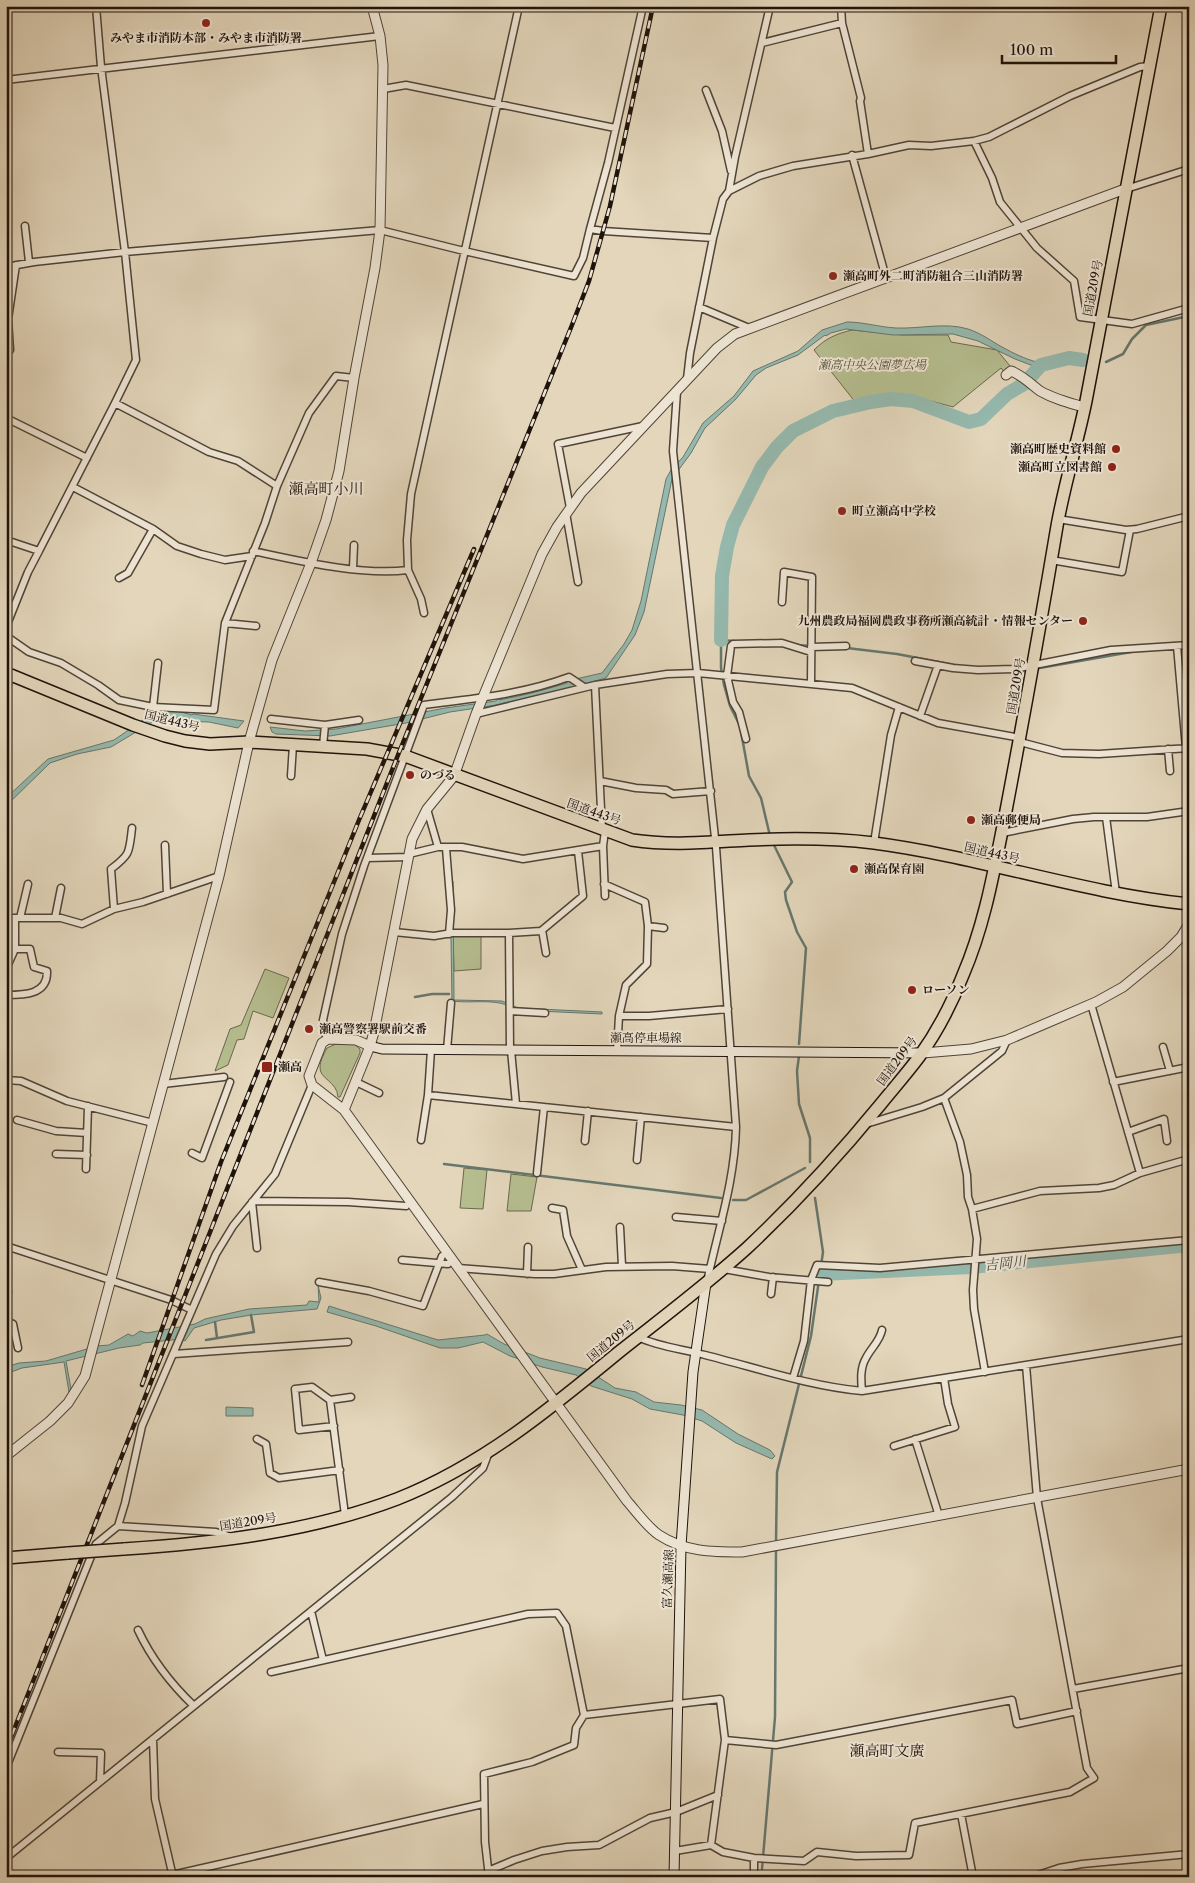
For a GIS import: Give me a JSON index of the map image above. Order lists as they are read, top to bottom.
{
  "streets": {
    "highway": ["国道209号", "国道443号"],
    "street": ["瀬高停車場線", "富久瀬高線"]
  },
  "crossings": [
    ["国道209号", "国道443号"],
    ["国道209号", "瀬高停車場線"],
    ["国道209号", "富久瀬高線"]
  ],
  "districts": ["瀬高町小川", "瀬高町文廣"],
  "water": ["吉岡川"],
  "parks": ["瀬高中央公園夢広場"],
  "places": {
    "other": [
      "みやま市消防本部・みやま市消防署",
      "瀬高町外二町消防組合三山消防署",
      "瀬高町歴史資料館",
      "瀬高町立図書館",
      "町立瀬高中学校",
      "九州農政局福岡農政事務所瀬高統計・情報センター",
      "のづる",
      "瀬高郵便局",
      "瀬高保育園",
      "ローソン",
      "瀬高警察署駅前交番"
    ],
    "transit": ["瀬高"]
  },
  "scale_bar": "100 m"
}
